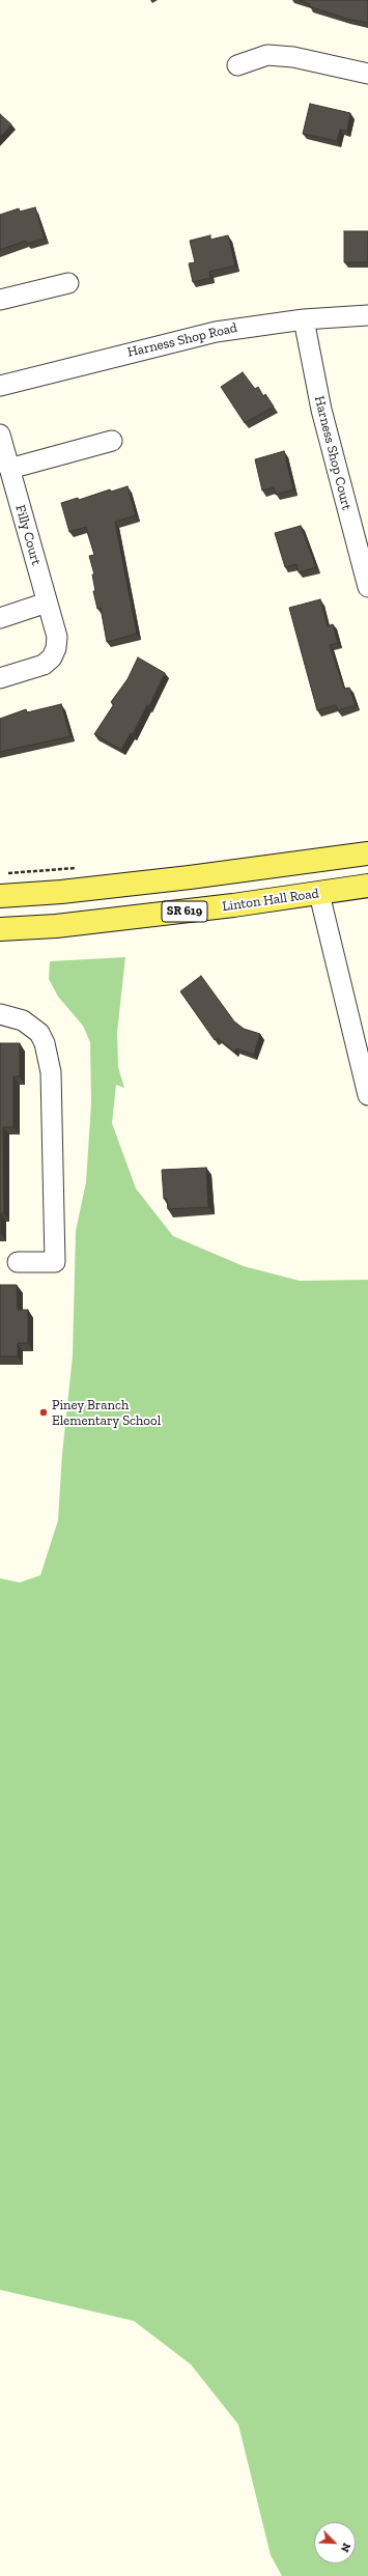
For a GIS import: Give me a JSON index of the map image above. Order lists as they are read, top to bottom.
{
  "streets": {
    "main road": ["Linton Hall Road", "SR 619"],
    "street": ["Harness Shop Road", "Harness Shop Court", "Filly Court"]
  },
  "crossings": [
    ["Harness Shop Road", "Harness Shop Court"]
  ],
  "places": ["Piney Branch Elementary School"],
  "north": "bottom right"
}
